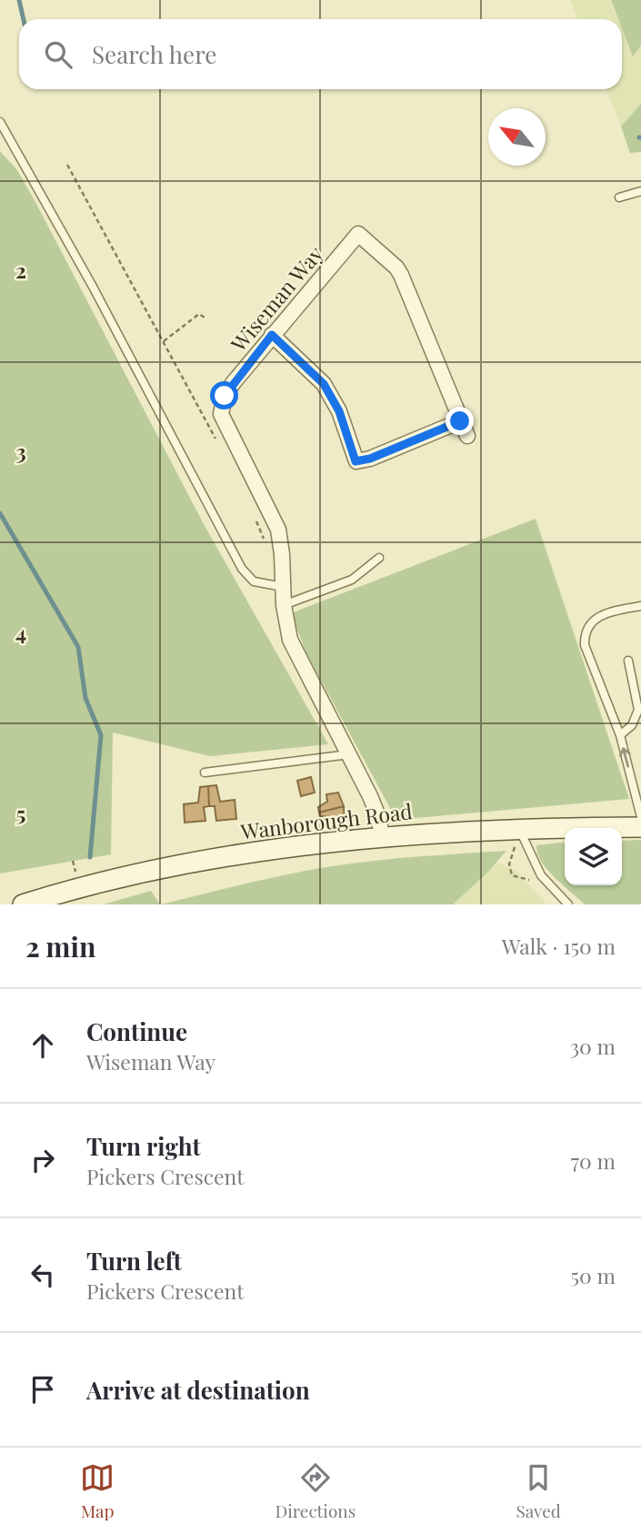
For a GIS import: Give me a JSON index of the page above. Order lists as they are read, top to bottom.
{
  "streets": {
    "street": ["Wiseman Way", "Wanborough Road"]
  },
  "crossings": [
    ["Wiseman Way", "Wanborough Road"]
  ],
  "north": "top left",
  "page": {
    "search": "Search here",
    "heading": ["2 min", "Walk · 150 m"],
    "list": [
      ["Continue", "Wiseman Way", "30 m"],
      ["Turn right", "Pickers Crescent", "70 m"],
      ["Turn left", "Pickers Crescent", "50 m"],
      "Arrive at destination"
    ],
    "nav": ["Map", "Directions", "Saved"]
  },
  "grid": {
    "rows": [
      "2",
      "3",
      "4",
      "5"
    ]
  }
}
